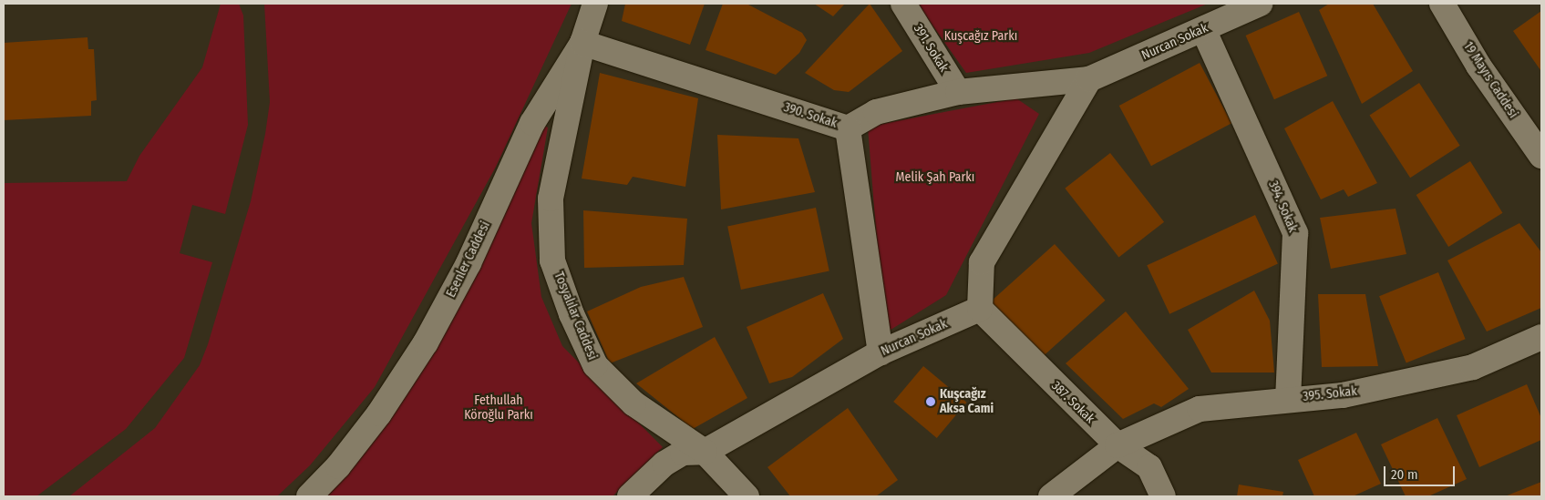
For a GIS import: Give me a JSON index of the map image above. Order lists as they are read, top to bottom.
{
  "streets": {
    "street": [
      "Nurcan Sokak",
      "391. Sokak",
      "19 Mayıs Caddesi",
      "390. Sokak",
      "394. Sokak",
      "Esenler Caddesi",
      "Tosyalılar Caddesi",
      "395. Sokak",
      "387. Sokak"
    ]
  },
  "crossings": [
    ["Nurcan Sokak", "391. Sokak"],
    ["Nurcan Sokak", "390. Sokak"],
    ["Nurcan Sokak", "394. Sokak"],
    ["Nurcan Sokak", "Tosyalılar Caddesi"],
    ["Nurcan Sokak", "387. Sokak"],
    ["390. Sokak", "Esenler Caddesi"],
    ["390. Sokak", "Tosyalılar Caddesi"],
    ["394. Sokak", "395. Sokak"],
    ["Esenler Caddesi", "Tosyalılar Caddesi"],
    ["395. Sokak", "387. Sokak"]
  ],
  "parks": ["Kuşcağız Parkı", "Melik Şah Parkı", "Fethullah Köroğlu Parkı"],
  "places": ["Kuşcağız Aksa Cami"],
  "scale_bar": "20 m"
}
